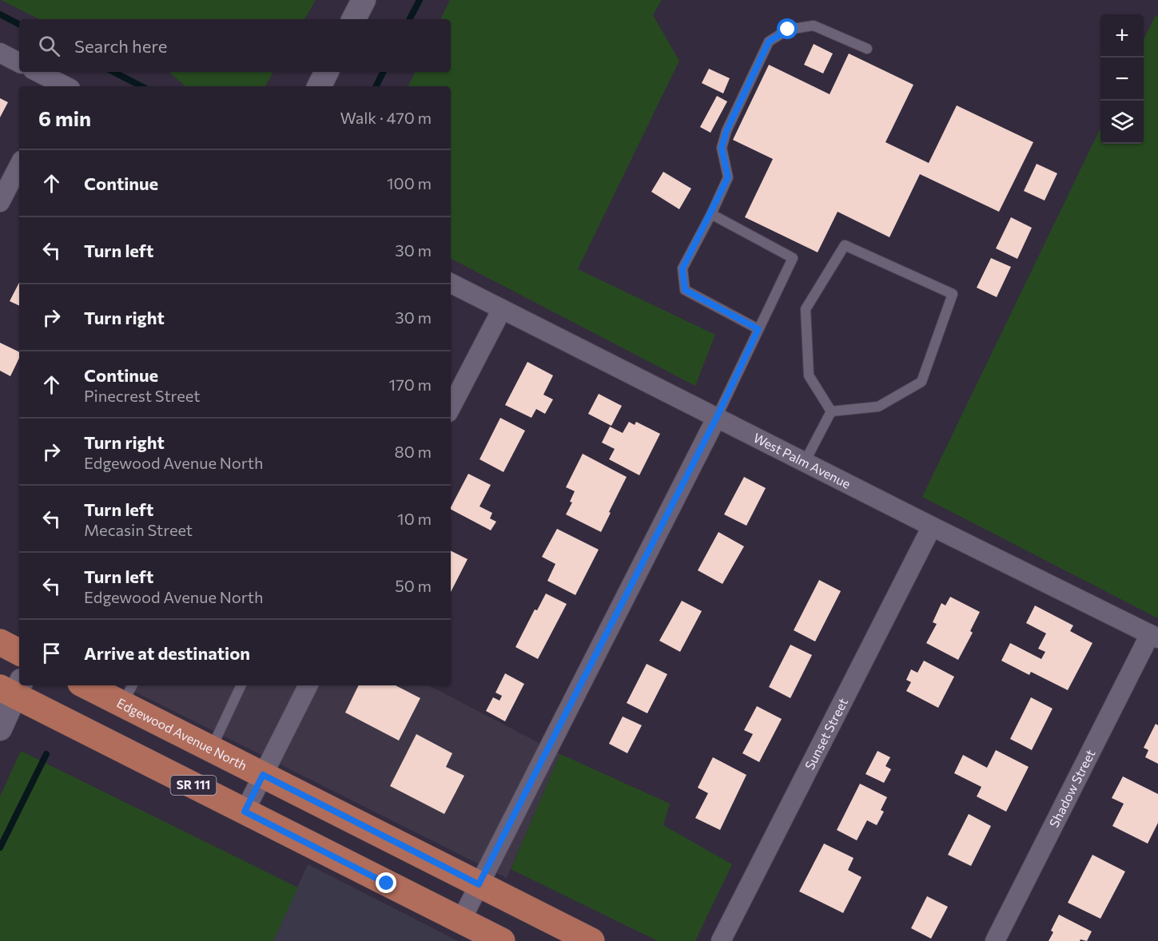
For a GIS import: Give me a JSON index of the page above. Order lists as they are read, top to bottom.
{
  "streets": {
    "main road": ["Edgewood Avenue North", "SR 111"],
    "street": ["West Palm Avenue", "Sunset Street", "Shadow Street"]
  },
  "crossings": [
    ["West Palm Avenue", "Sunset Street"],
    ["West Palm Avenue", "Shadow Street"]
  ],
  "page": {
    "map_buttons": ["+", "−"],
    "search": "Search here",
    "heading": ["6 min", "Walk · 470 m"],
    "list": [
      ["Continue", "100 m"],
      ["Turn left", "30 m"],
      ["Turn right", "30 m"],
      ["Continue", "Pinecrest Street", "170 m"],
      ["Turn right", "Edgewood Avenue North", "80 m"],
      ["Turn left", "Mecasin Street", "10 m"],
      ["Turn left", "Edgewood Avenue North", "50 m"],
      "Arrive at destination"
    ]
  }
}
